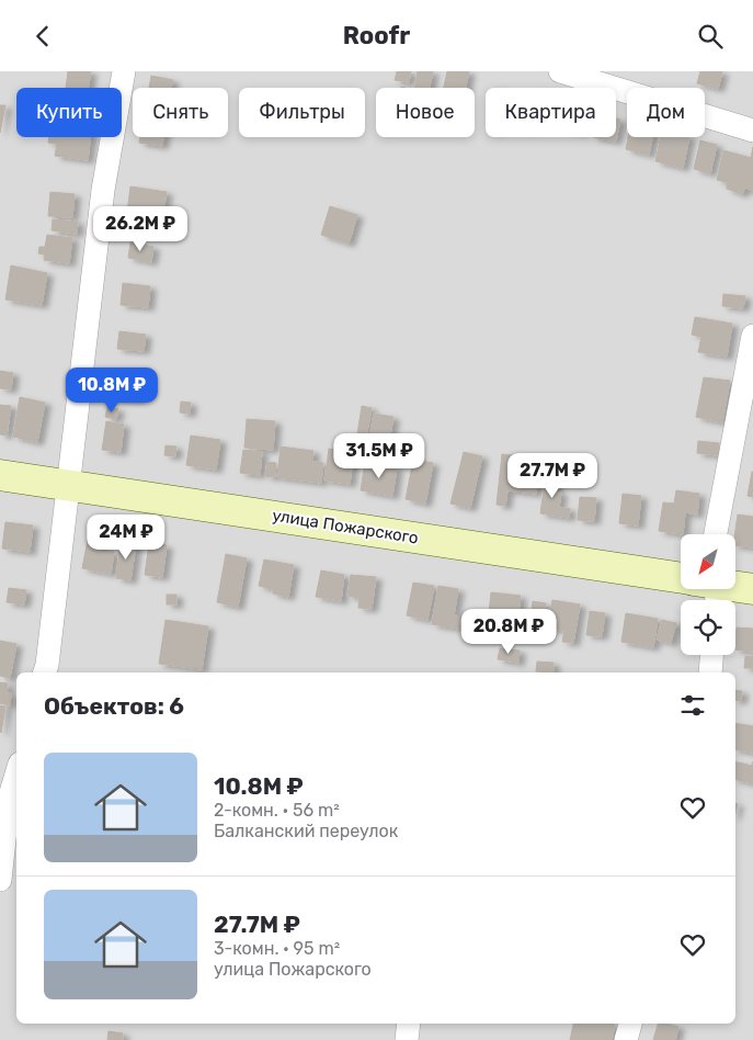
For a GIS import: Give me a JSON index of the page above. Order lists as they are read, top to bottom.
{
  "streets": {
    "street": ["улица Пожарского"]
  },
  "north": "bottom left",
  "page": {
    "header": "Roofr",
    "chip": [
      "Купить",
      "Снять",
      "Фильтры",
      "Новое",
      "Квартира",
      "Дом"
    ],
    "price": [
      "26.2M ₽",
      "10.8M ₽",
      "31.5M ₽",
      "27.7M ₽",
      "24M ₽",
      "20.8M ₽"
    ],
    "heading": "Объектов: 6",
    "list": [
      {
        "name": "10.8M ₽",
        "note": "2-комн. · 56 m² · Балканский переулок"
      },
      {
        "name": "27.7M ₽",
        "note": "3-комн. · 95 m² · улица Пожарского"
      }
    ]
  }
}
